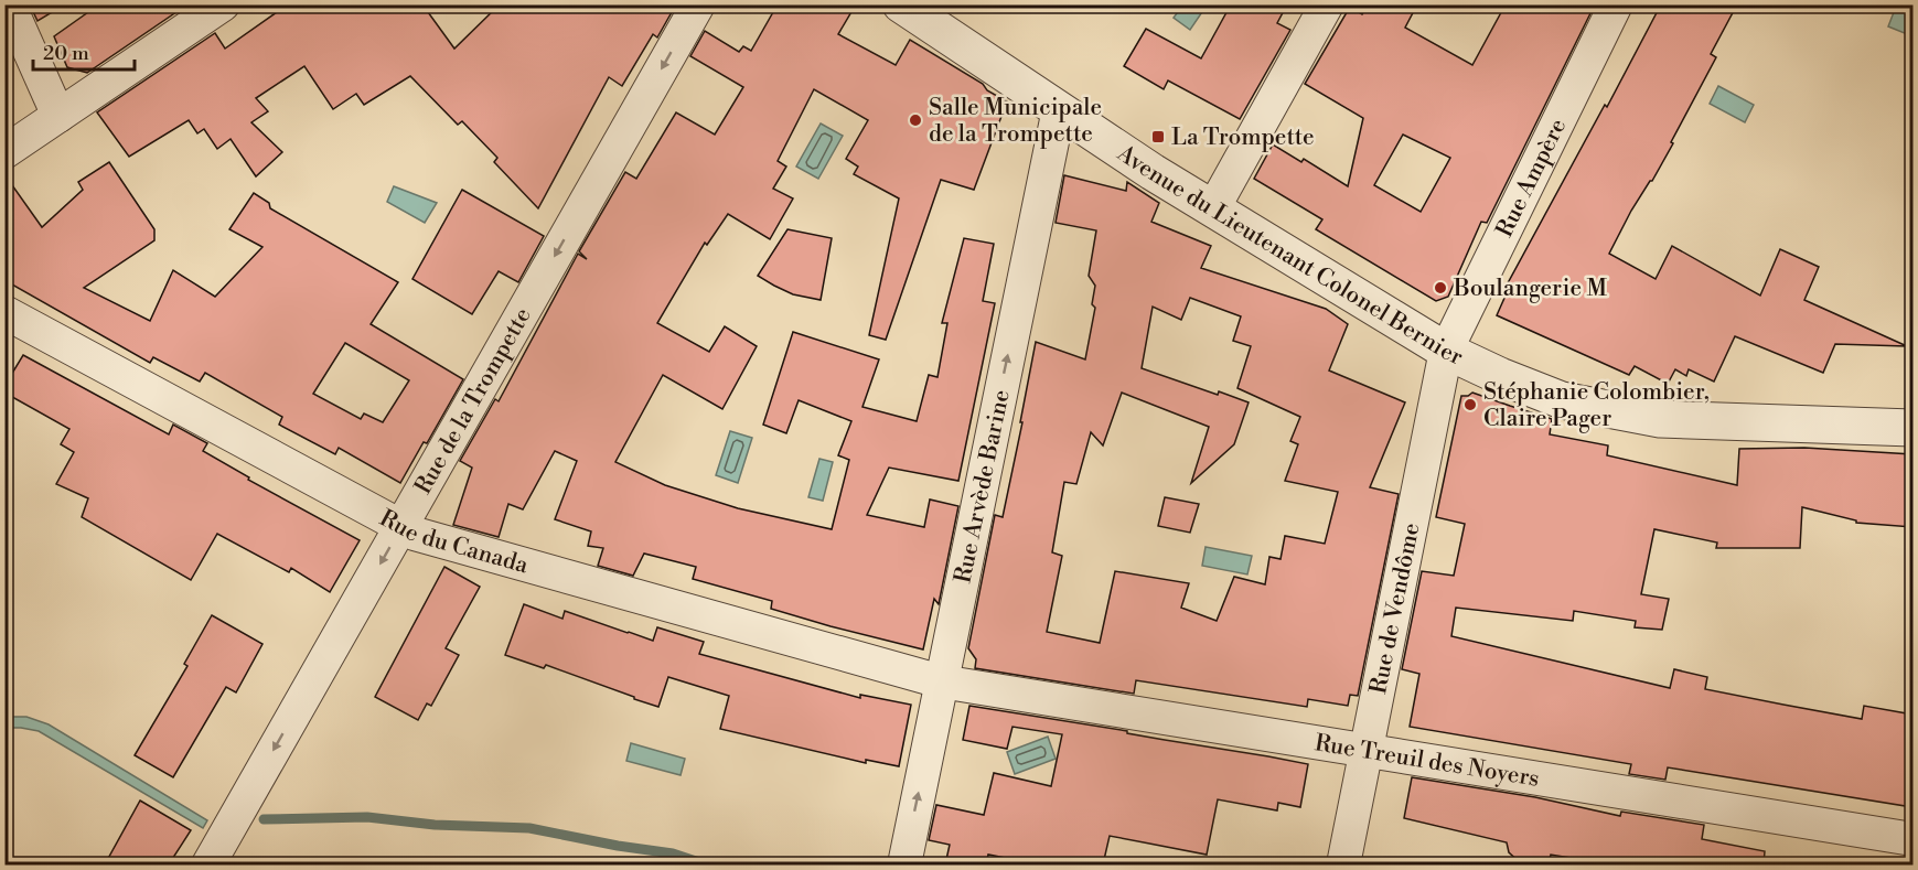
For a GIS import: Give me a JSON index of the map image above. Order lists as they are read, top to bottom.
{
  "streets": {
    "street": [
      "Rue Ampère",
      "Avenue du Lieutenant Colonel Bernier",
      "Rue de la Trompette",
      "Rue Arvède Barine",
      "Rue du Canada",
      "Rue de Vendôme",
      "Rue Treuil des Noyers"
    ]
  },
  "crossings": [
    ["Rue Ampère", "Avenue du Lieutenant Colonel Bernier"],
    ["Rue Ampère", "Rue de Vendôme"],
    ["Avenue du Lieutenant Colonel Bernier", "Rue Arvède Barine"],
    ["Avenue du Lieutenant Colonel Bernier", "Rue de Vendôme"],
    ["Rue de la Trompette", "Rue du Canada"],
    ["Rue Arvède Barine", "Rue du Canada"],
    ["Rue Arvède Barine", "Rue Treuil des Noyers"],
    ["Rue du Canada", "Rue Treuil des Noyers"],
    ["Rue de Vendôme", "Rue Treuil des Noyers"]
  ],
  "one_way": ["Rue de la Trompette", "Rue Arvède Barine"],
  "places": {
    "other": ["Salle Municipale de la Trompette", "Boulangerie M", "Stéphanie Colombier, Claire Pager"],
    "transit": ["La Trompette"]
  },
  "scale_bar": "20 m"
}
